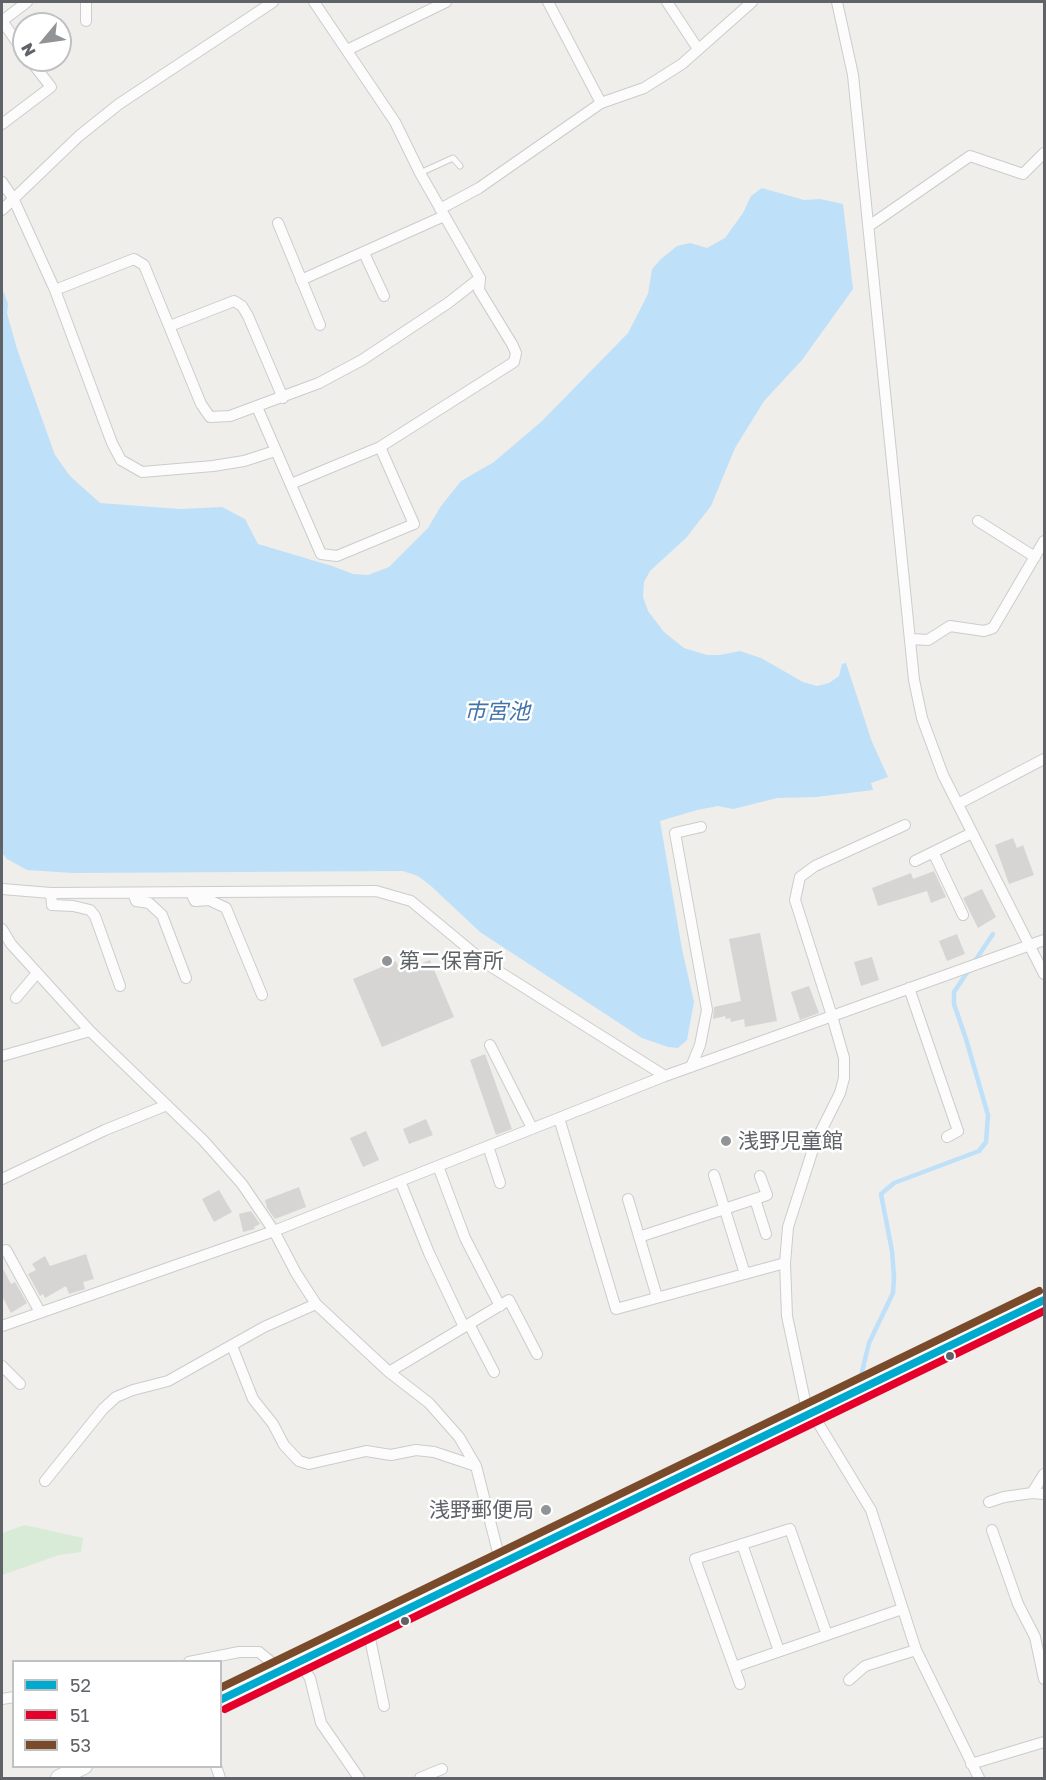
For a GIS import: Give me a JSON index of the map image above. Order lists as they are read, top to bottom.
{
  "water": ["市宮池"],
  "places": ["第二保育所", "浅野児童館", "浅野郵便局"],
  "lines": ["transit line 53", "transit line 52", "transit line 51"],
  "legend": ["52", "51", "53"],
  "north": "bottom left"
}
